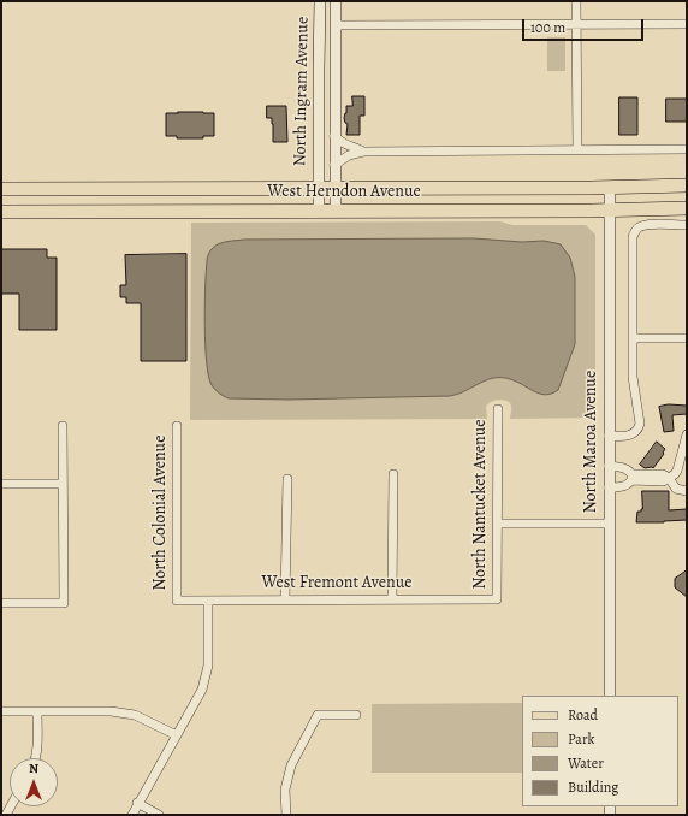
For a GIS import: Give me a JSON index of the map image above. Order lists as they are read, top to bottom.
{
  "streets": {
    "main road": ["North Ingram Avenue", "West Herndon Avenue", "North Maroa Avenue"],
    "street": ["North Nantucket Avenue", "North Colonial Avenue", "West Fremont Avenue"]
  },
  "crossings": [
    ["North Ingram Avenue", "West Herndon Avenue"],
    ["West Herndon Avenue", "North Maroa Avenue"],
    ["North Nantucket Avenue", "West Fremont Avenue"],
    ["North Colonial Avenue", "West Fremont Avenue"]
  ],
  "legend": [
    "Road",
    "Park",
    "Water",
    "Building"
  ],
  "scale_bar": "100 m",
  "north": "top"
}
